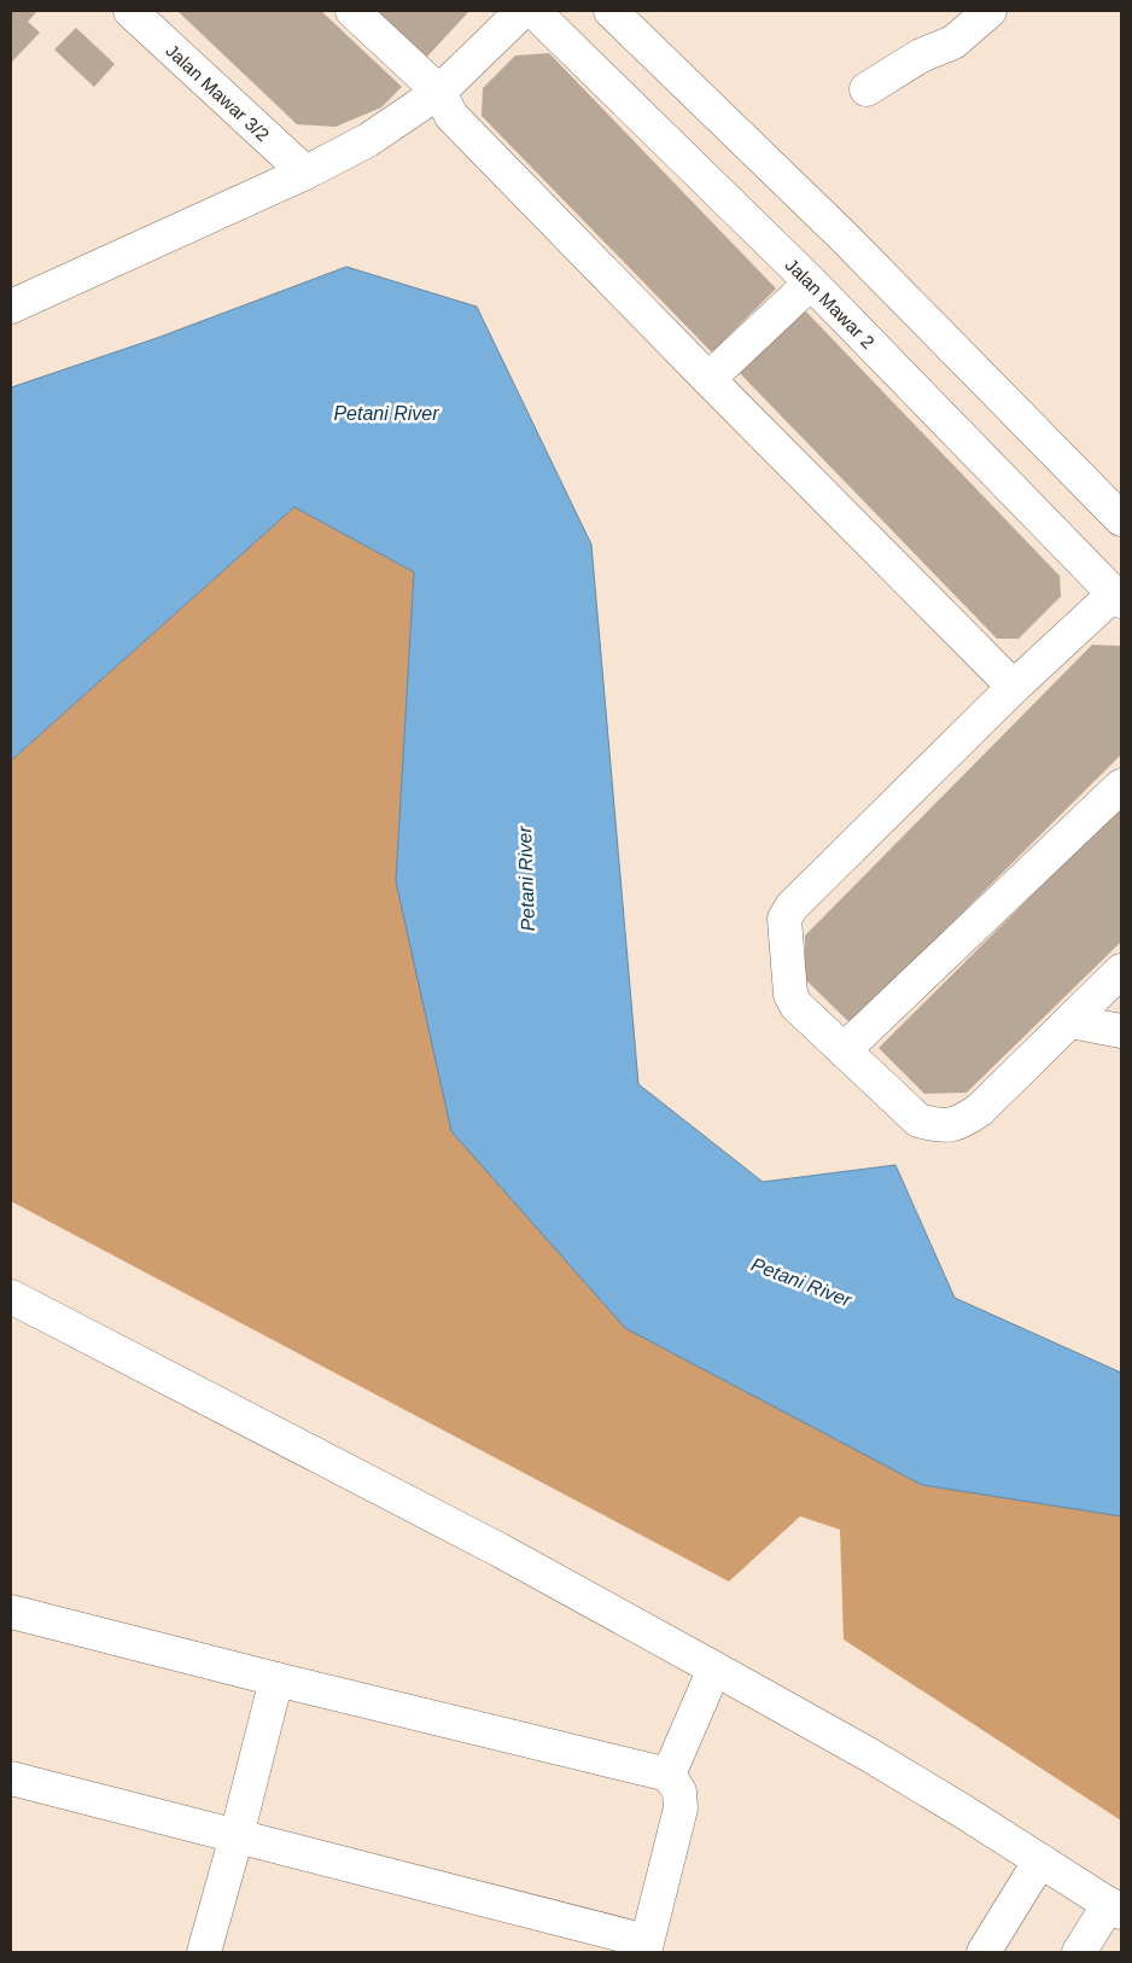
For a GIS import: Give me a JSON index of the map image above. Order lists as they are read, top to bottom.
{
  "streets": {
    "street": ["Jalan Mawar 3/2", "Jalan Mawar 2"]
  },
  "water": ["Petani River"]
}
